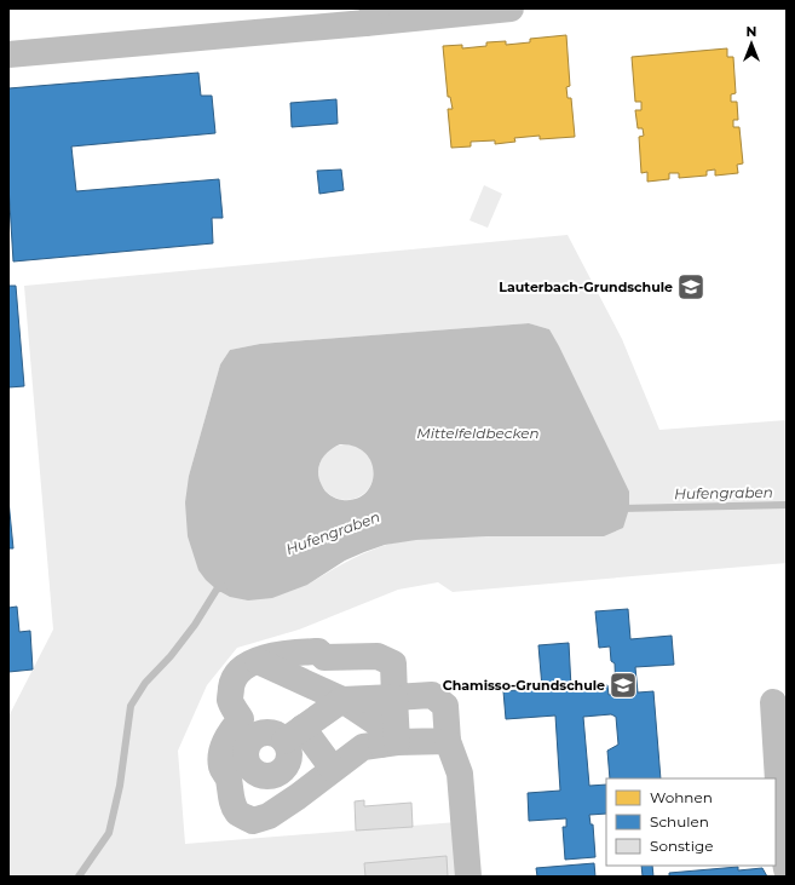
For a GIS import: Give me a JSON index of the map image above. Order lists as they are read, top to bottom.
{
  "water": ["Mittelfeldbecken", "Hufengraben"],
  "places": {
    "school or university": ["Lauterbach-Grundschule", "Chamisso-Grundschule"]
  },
  "legend": ["Wohnen", "Schulen", "Sonstige"],
  "north": "top"
}
